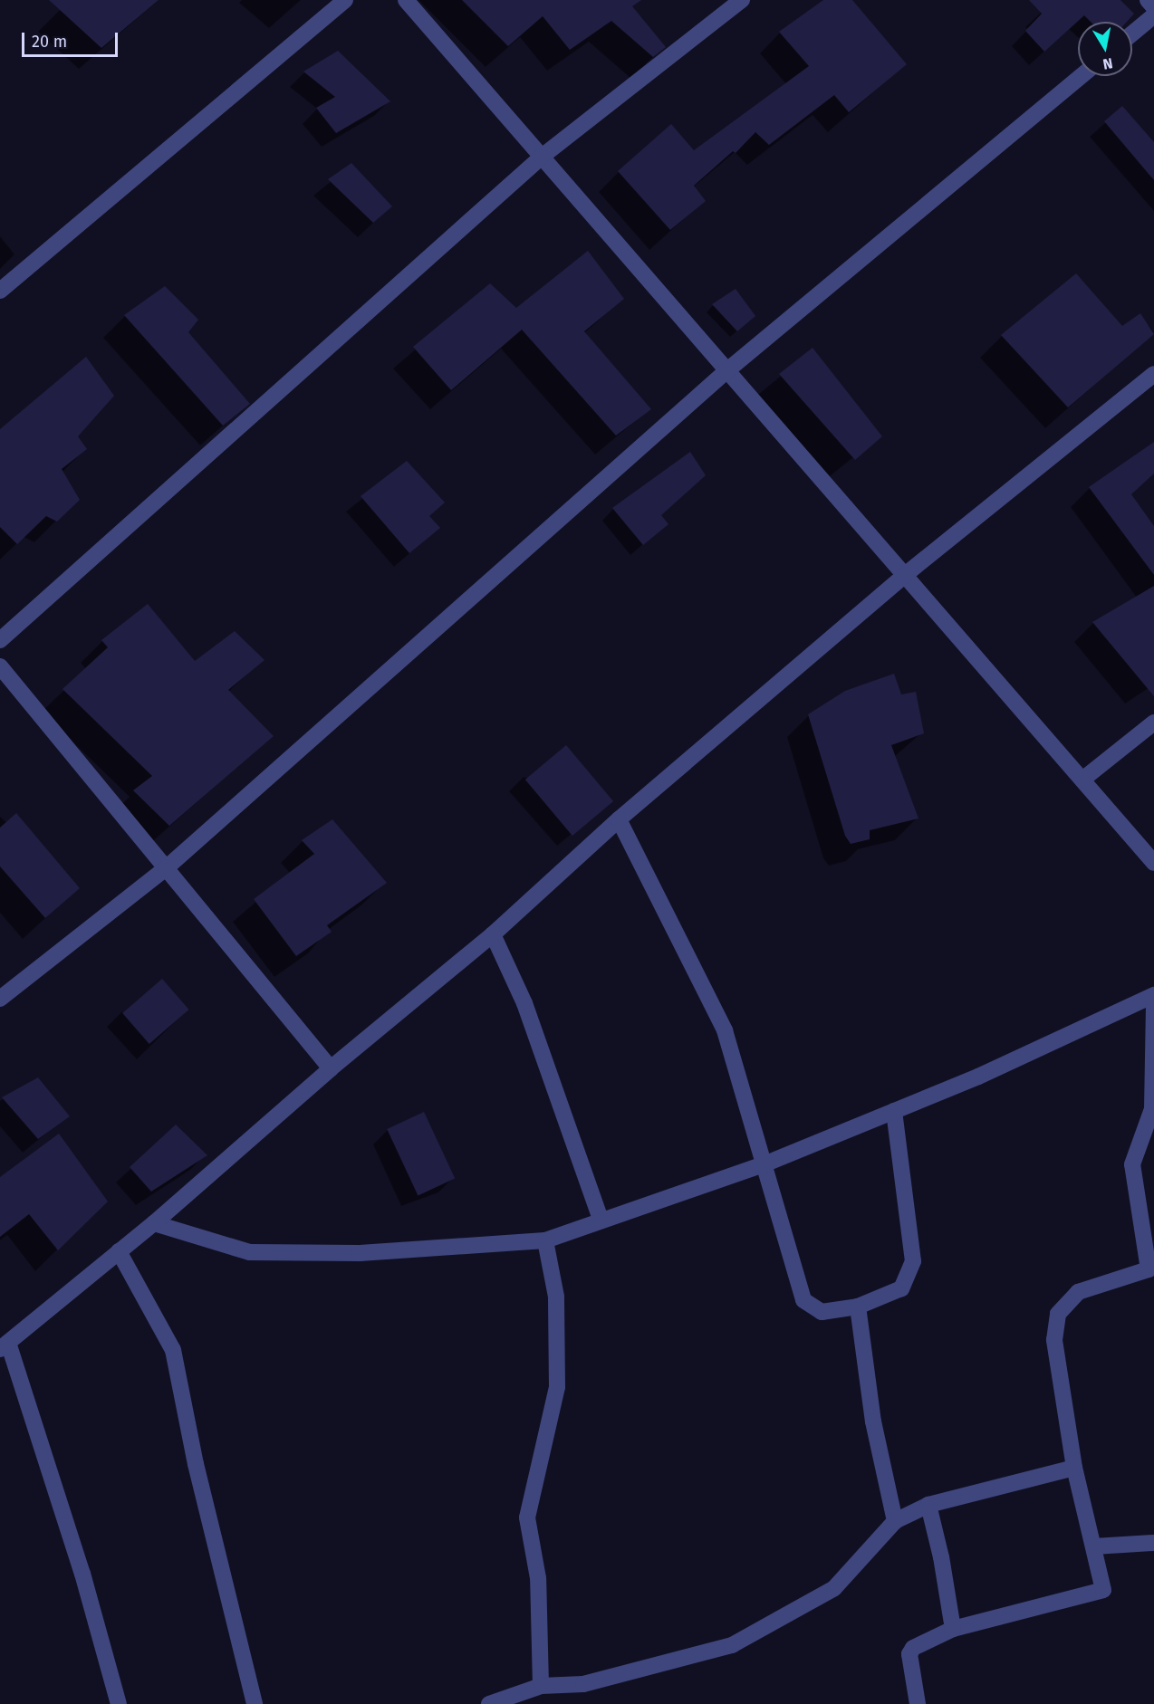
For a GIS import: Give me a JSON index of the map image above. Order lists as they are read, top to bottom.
{
  "scale_bar": "20 m",
  "north": "bottom"
}
